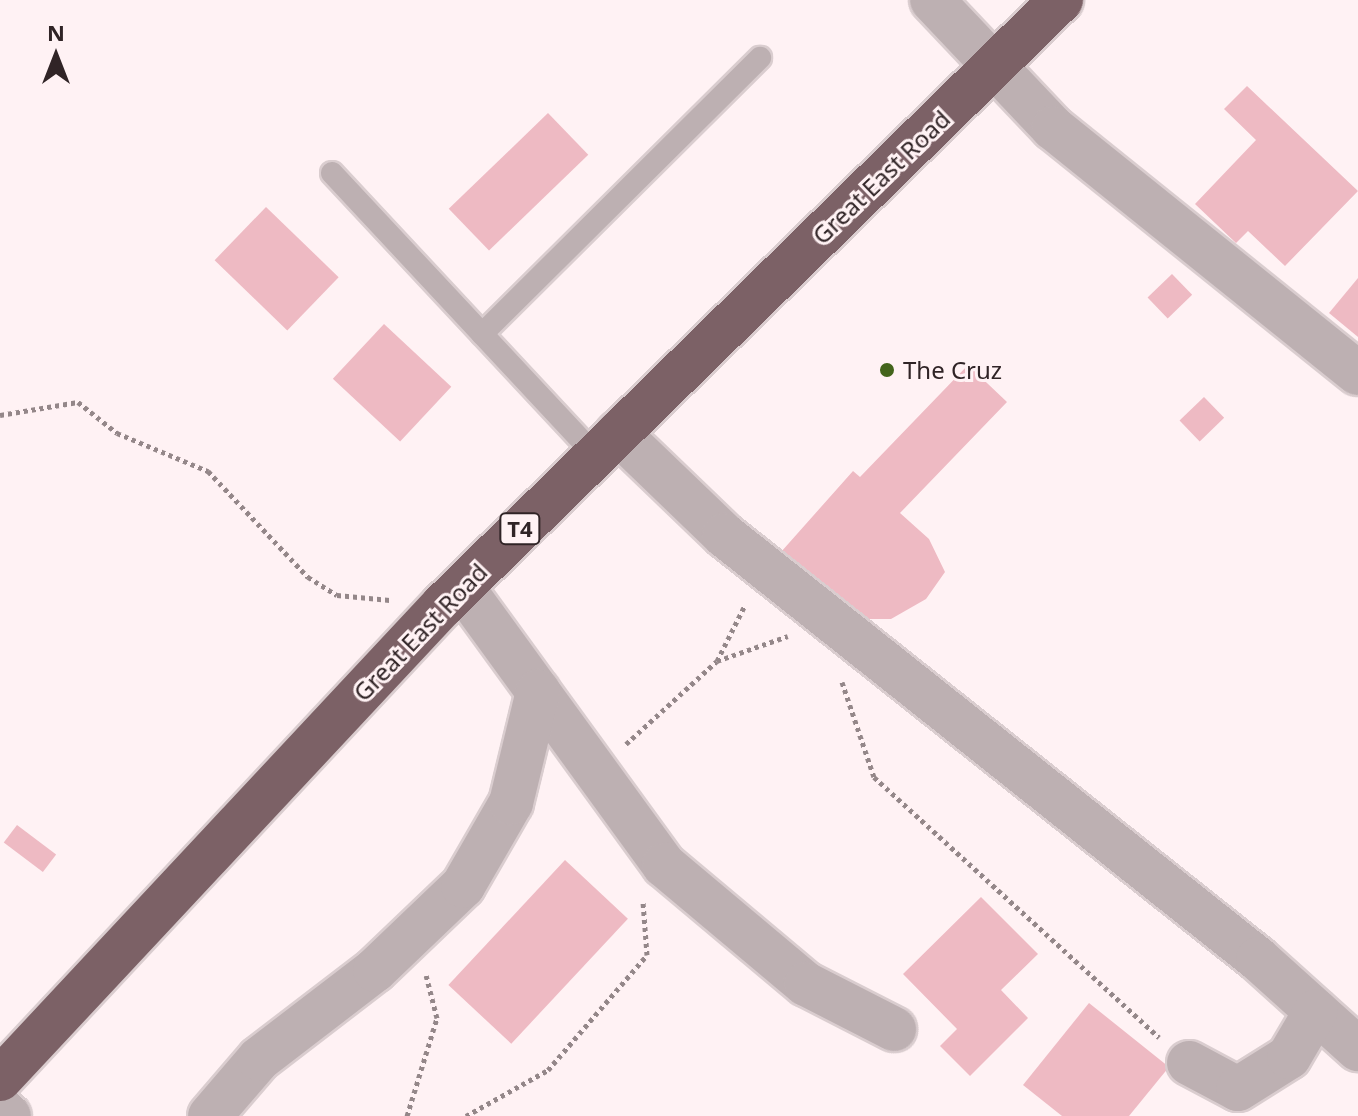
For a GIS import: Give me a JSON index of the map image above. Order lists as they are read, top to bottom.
{
  "streets": {
    "highway": ["Great East Road", "T4"]
  },
  "places": ["The Cruz"],
  "north": "top"
}
